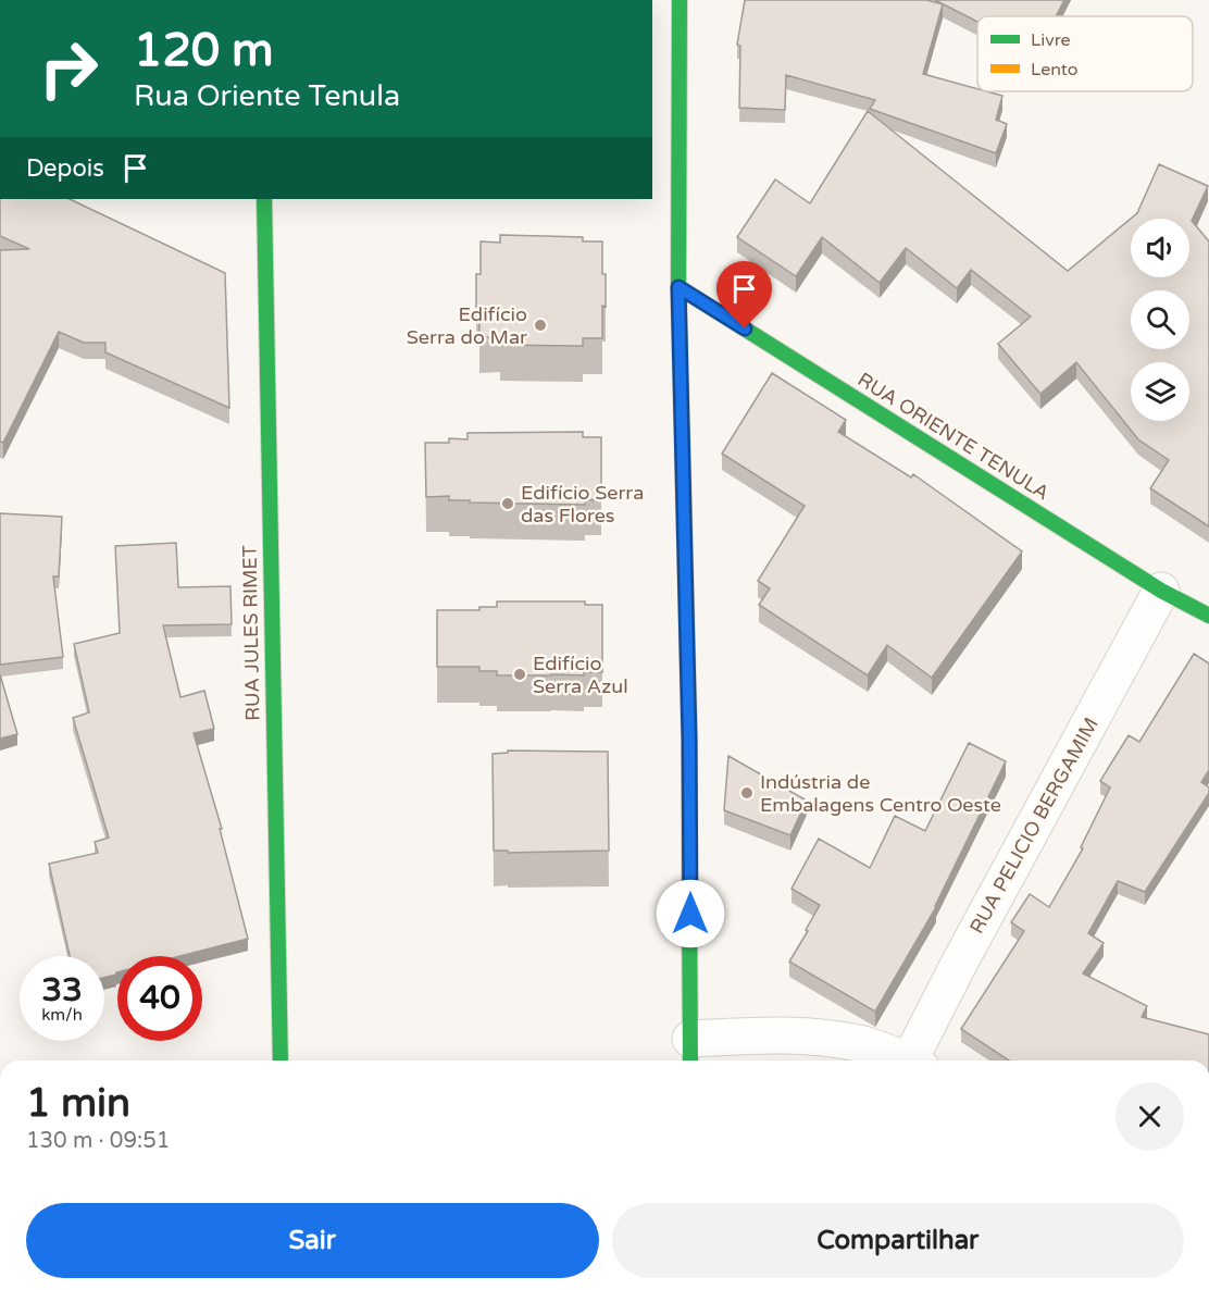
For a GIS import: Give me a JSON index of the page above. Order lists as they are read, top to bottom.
{
  "streets": {
    "street": ["RUA ORIENTE TENULA", "RUA JULES RIMET", "RUA PELICIO BERGAMIM"]
  },
  "crossings": [
    ["RUA ORIENTE TENULA", "RUA PELICIO BERGAMIM"]
  ],
  "places": [
    "Edifício Serra do Mar",
    "Edifício Serra das Flores",
    "Edifício Serra Azul",
    "Indústria de Embalagens Centro Oeste"
  ],
  "legend": ["Livre", "Lento"],
  "page": {
    "turn": ["120 m", "Rua Oriente Tenula"],
    "then": "Depois",
    "speed": "33 km/h",
    "limit": "40",
    "heading": ["1 min", "130 m · 09:51"],
    "buttons": ["Sair", "Compartilhar"]
  }
}
